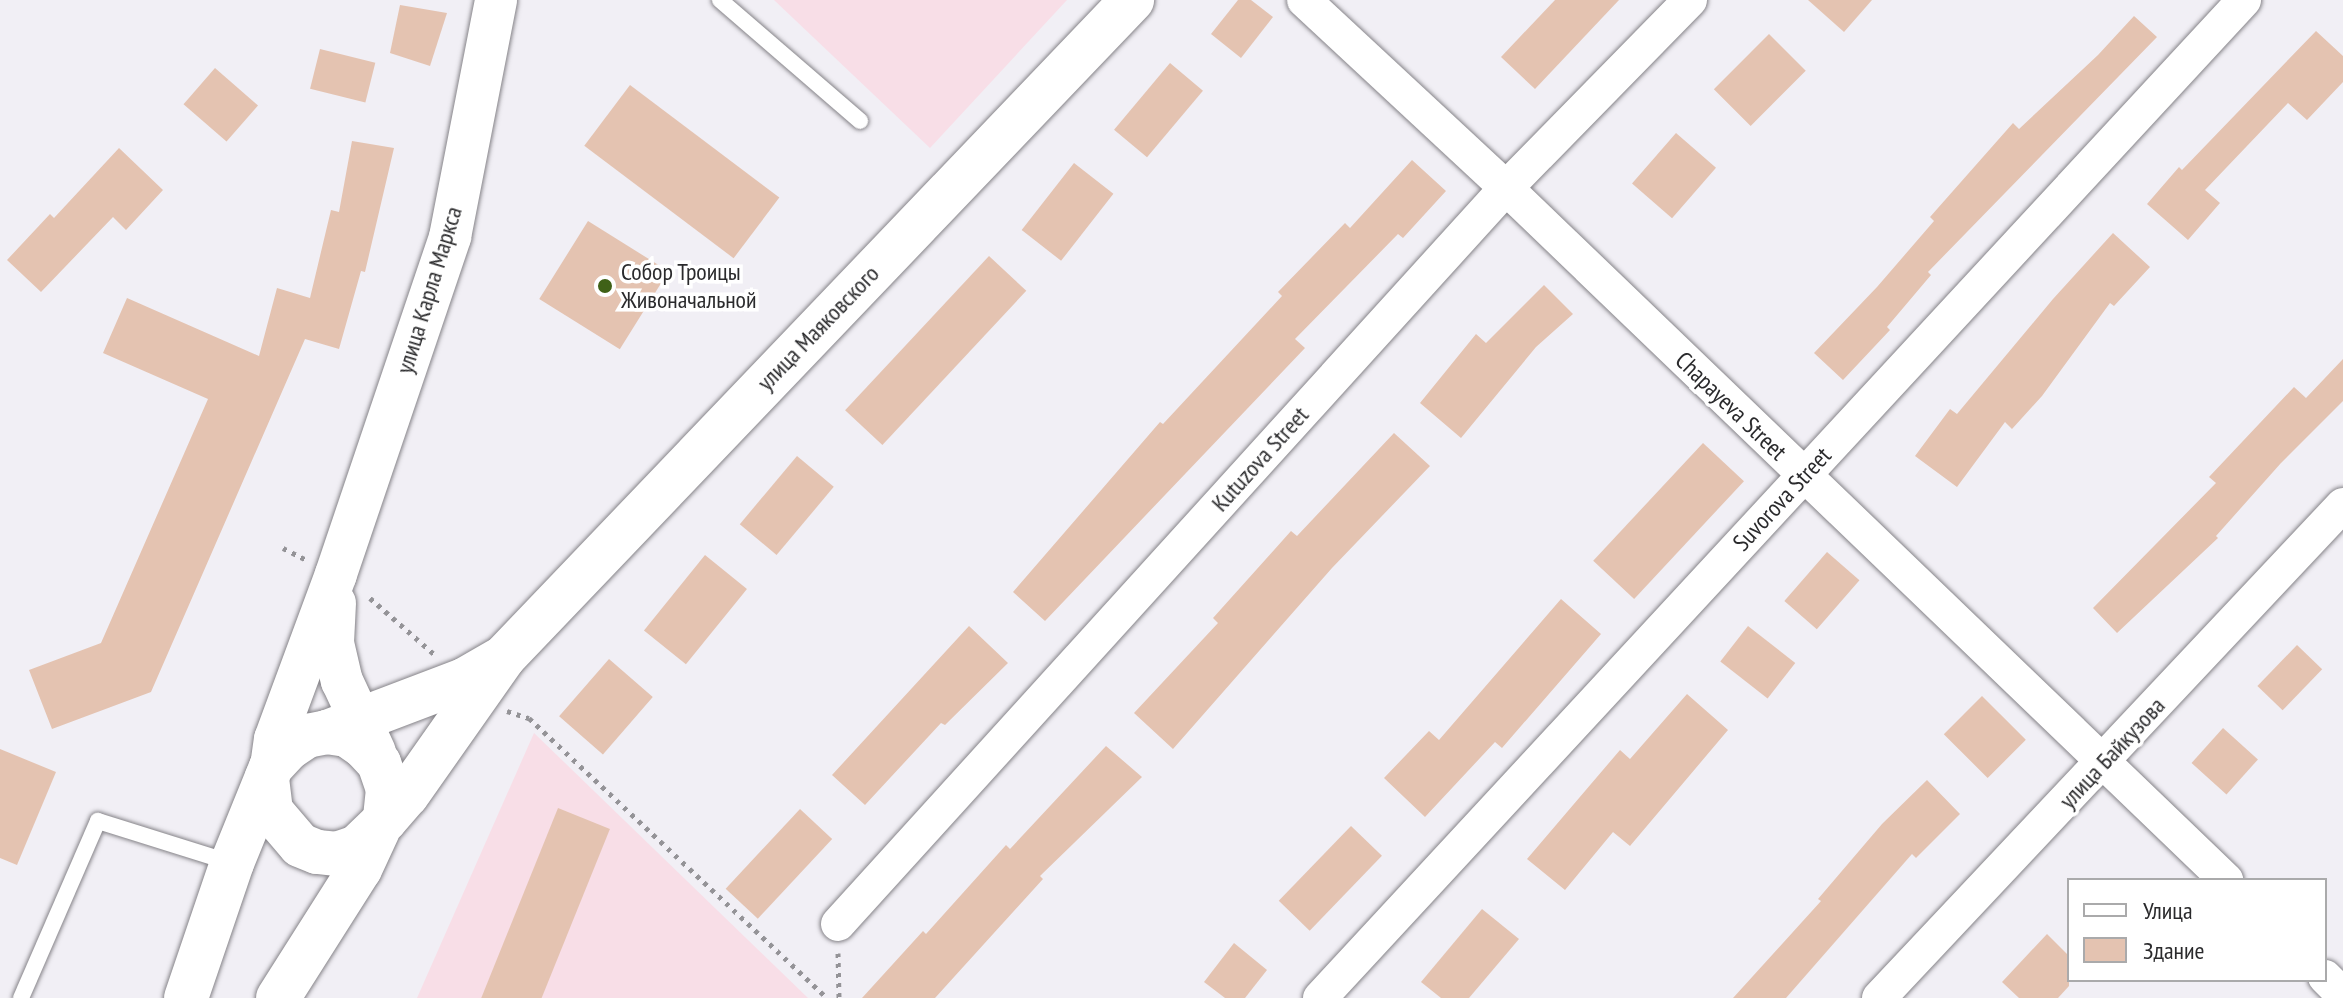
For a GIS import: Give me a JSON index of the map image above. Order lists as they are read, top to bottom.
{
  "streets": {
    "main road": ["улица Карла Маркса", "улица Маяковского"],
    "street": [
      "Chapayeva Street",
      "Kutuzova Street",
      "Suvorova Street",
      "улица Байкузова"
    ]
  },
  "crossings": [
    ["улица Карла Маркса", "улица Маяковского"],
    ["Chapayeva Street", "Kutuzova Street"],
    ["Chapayeva Street", "Suvorova Street"],
    ["Chapayeva Street", "улица Байкузова"]
  ],
  "places": ["Собор Троицы Живоначальной"],
  "legend": ["Улица", "Здание"]
}
